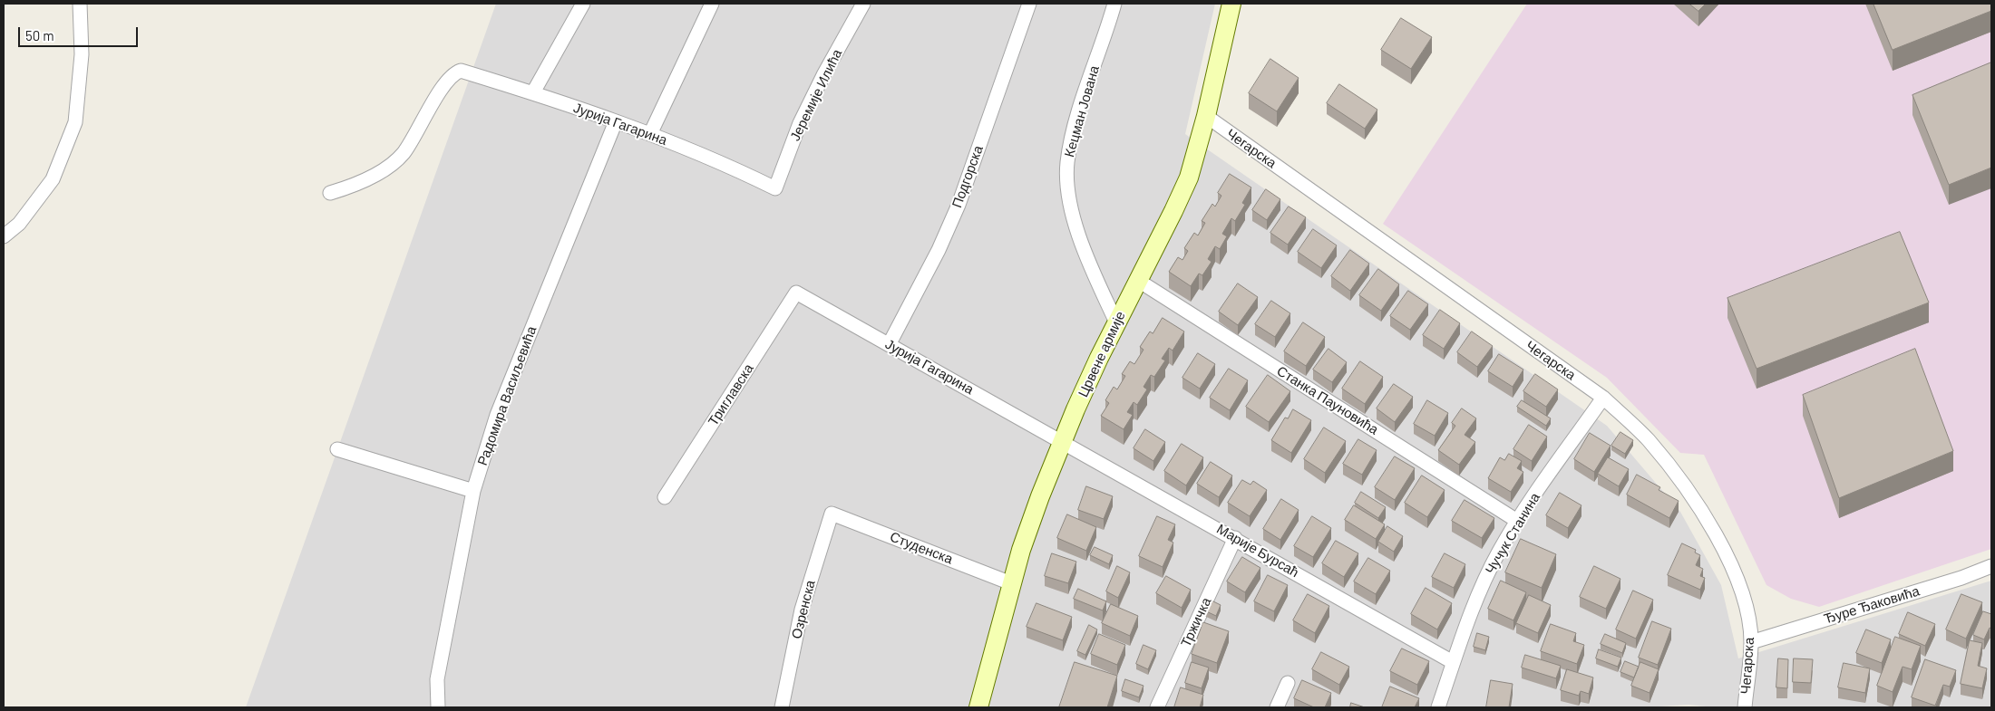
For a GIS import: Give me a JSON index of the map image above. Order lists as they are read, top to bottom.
{
  "streets": {
    "main road": ["Црвене армије"],
    "street": [
      "Јеремије Илића",
      "Кецман Јована",
      "Јурија Гагарина",
      "Чегарска",
      "Подгорска",
      "Триглавска",
      "Радомира Васиљевића",
      "Станка Пауновића",
      "Чучук Станина",
      "Студенска",
      "Марије Бурсаћ",
      "Ђуре Ђаковића",
      "Озренска",
      "Тржичка"
    ]
  },
  "crossings": [
    ["Јеремије Илића", "Јурија Гагарина"],
    ["Кецман Јована", "Црвене армије"],
    ["Јурија Гагарина", "Подгорска"],
    ["Јурија Гагарина", "Црвене армије"],
    ["Јурија Гагарина", "Триглавска"],
    ["Јурија Гагарина", "Радомира Васиљевића"],
    ["Јурија Гагарина", "Марије Бурсаћ"],
    ["Чегарска", "Црвене армије"],
    ["Чегарска", "Чучук Станина"],
    ["Чегарска", "Ђуре Ђаковића"],
    ["Црвене армије", "Станка Пауновића"],
    ["Црвене армије", "Студенска"],
    ["Црвене армије", "Марије Бурсаћ"],
    ["Станка Пауновића", "Чучук Станина"],
    ["Чучук Станина", "Марије Бурсаћ"],
    ["Студенска", "Озренска"],
    ["Марије Бурсаћ", "Тржичка"]
  ],
  "scale_bar": "50 m"
}
